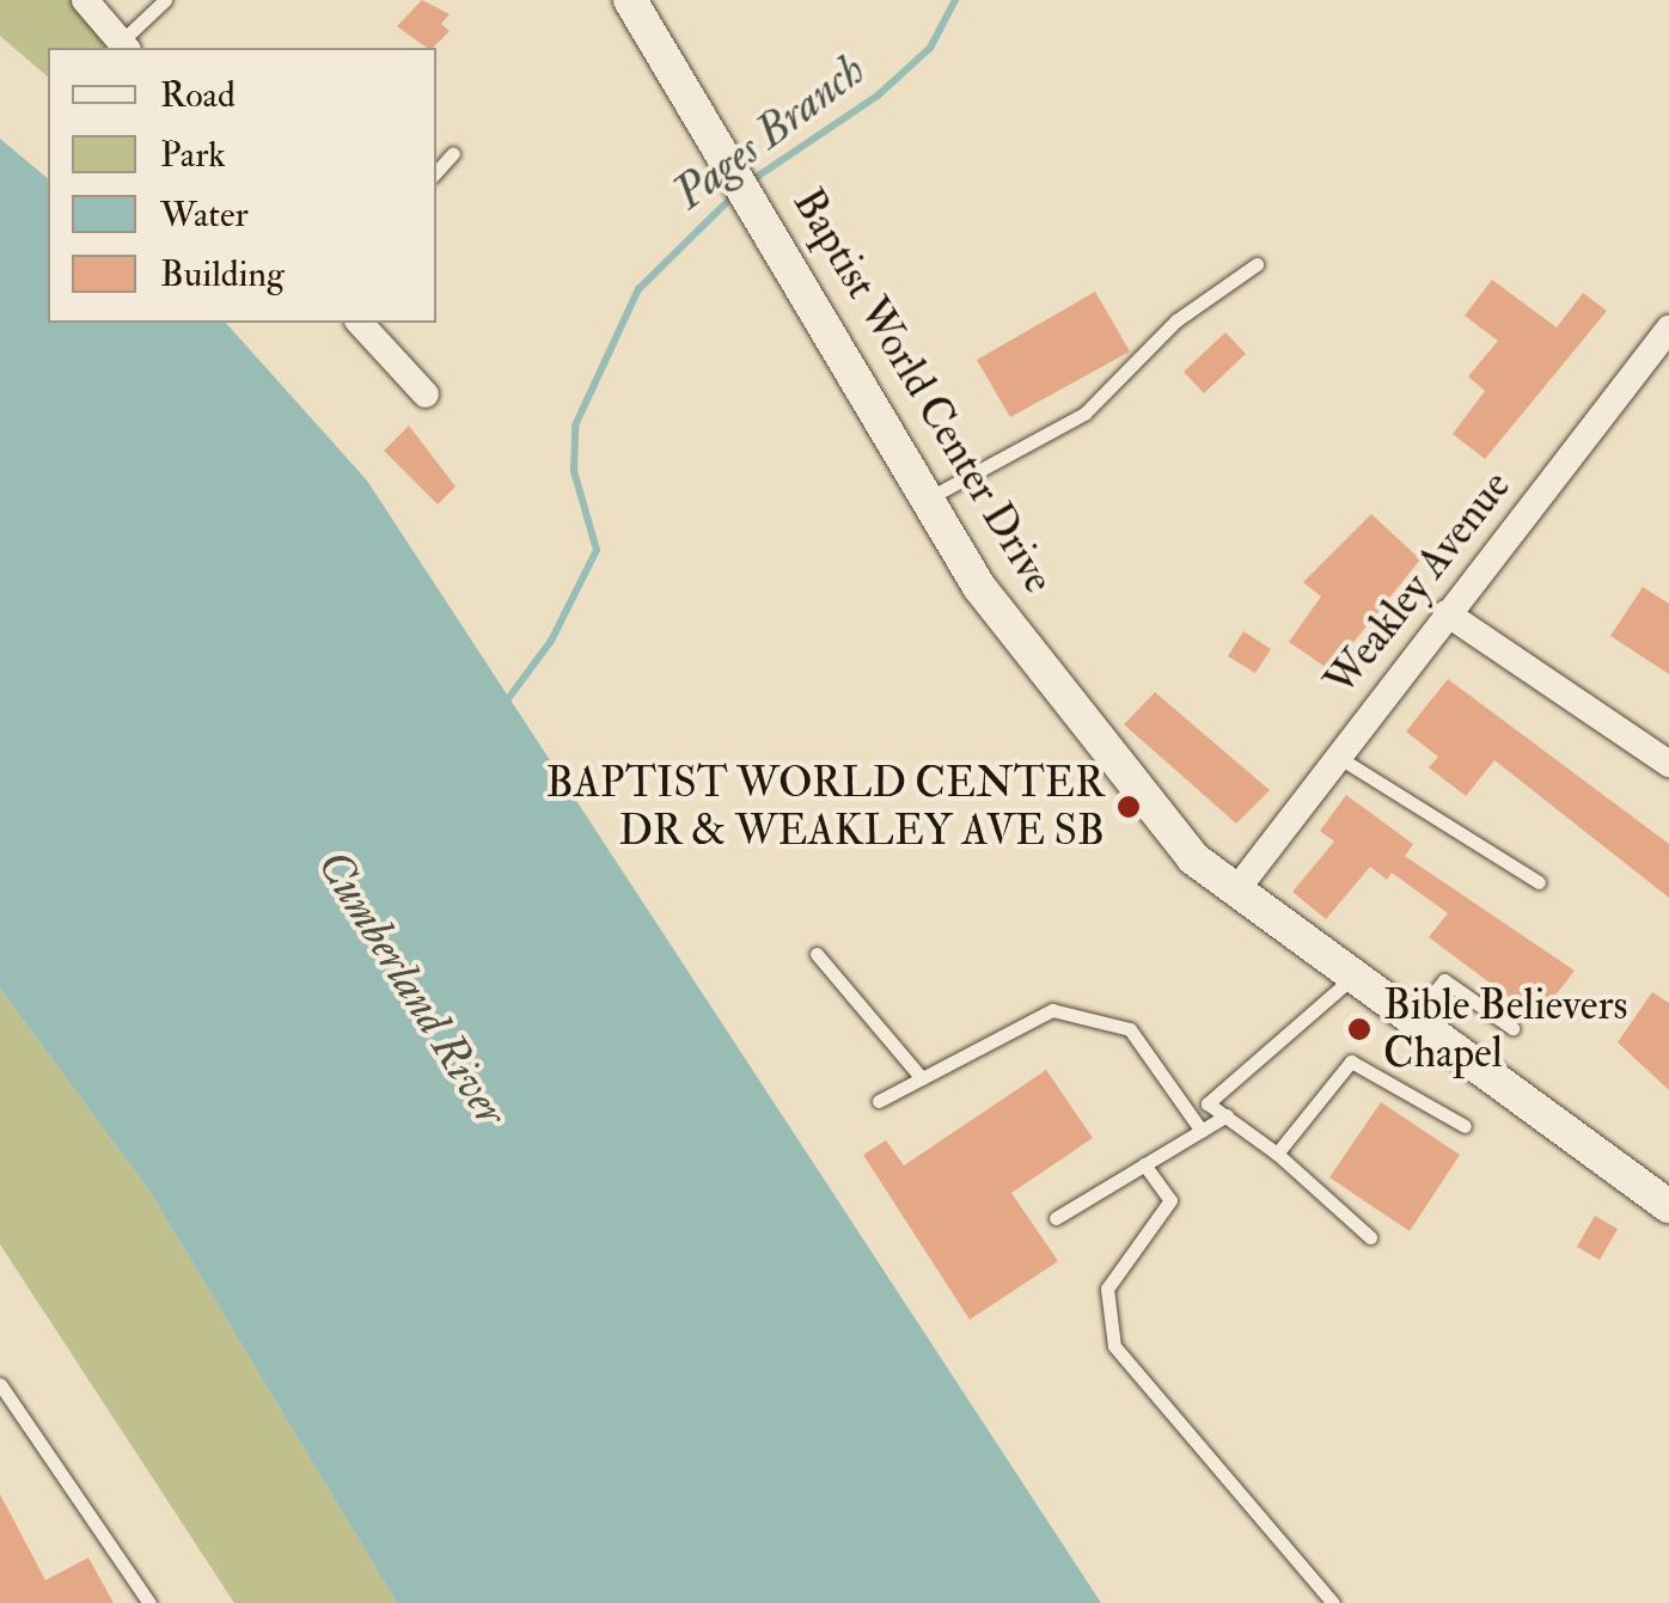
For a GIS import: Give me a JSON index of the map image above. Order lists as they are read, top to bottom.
{
  "streets": {
    "street": ["Baptist World Center Drive", "Weakley Avenue"]
  },
  "crossings": [
    ["Baptist World Center Drive", "Weakley Avenue"]
  ],
  "water": ["Pages Branch", "Cumberland River"],
  "places": ["BAPTIST WORLD CENTER DR & WEAKLEY AVE SB", "Bible Believers Chapel"],
  "legend": [
    "Road",
    "Park",
    "Water",
    "Building"
  ]
}
